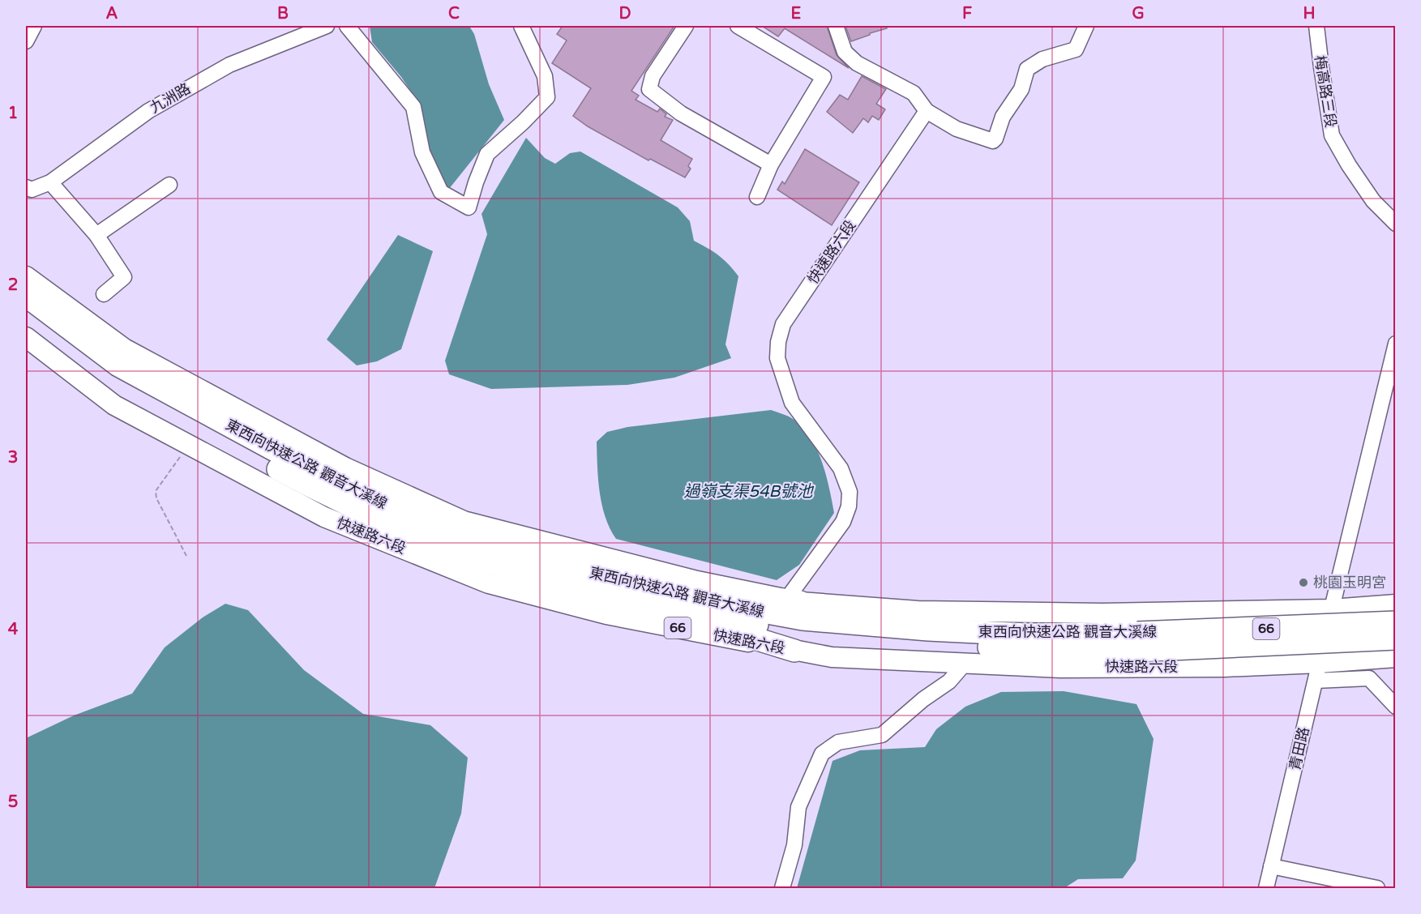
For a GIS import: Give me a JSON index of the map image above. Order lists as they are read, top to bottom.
{
  "streets": {
    "highway": ["東西向快速公路 觀音大溪線", "66"],
    "main road": ["快速路六段"],
    "street": ["梅高路三段", "九洲路", "青田路"]
  },
  "crossings": [
    ["快速路六段", "66"],
    ["快速路六段", "青田路"],
    ["66", "青田路"]
  ],
  "water": ["過嶺支渠54B號池"],
  "places": ["桃園玉明宮"],
  "grid": {
    "columns": [
      "A",
      "B",
      "C",
      "D",
      "E",
      "F",
      "G",
      "H"
    ],
    "rows": [
      "1",
      "2",
      "3",
      "4",
      "5"
    ]
  }
}
